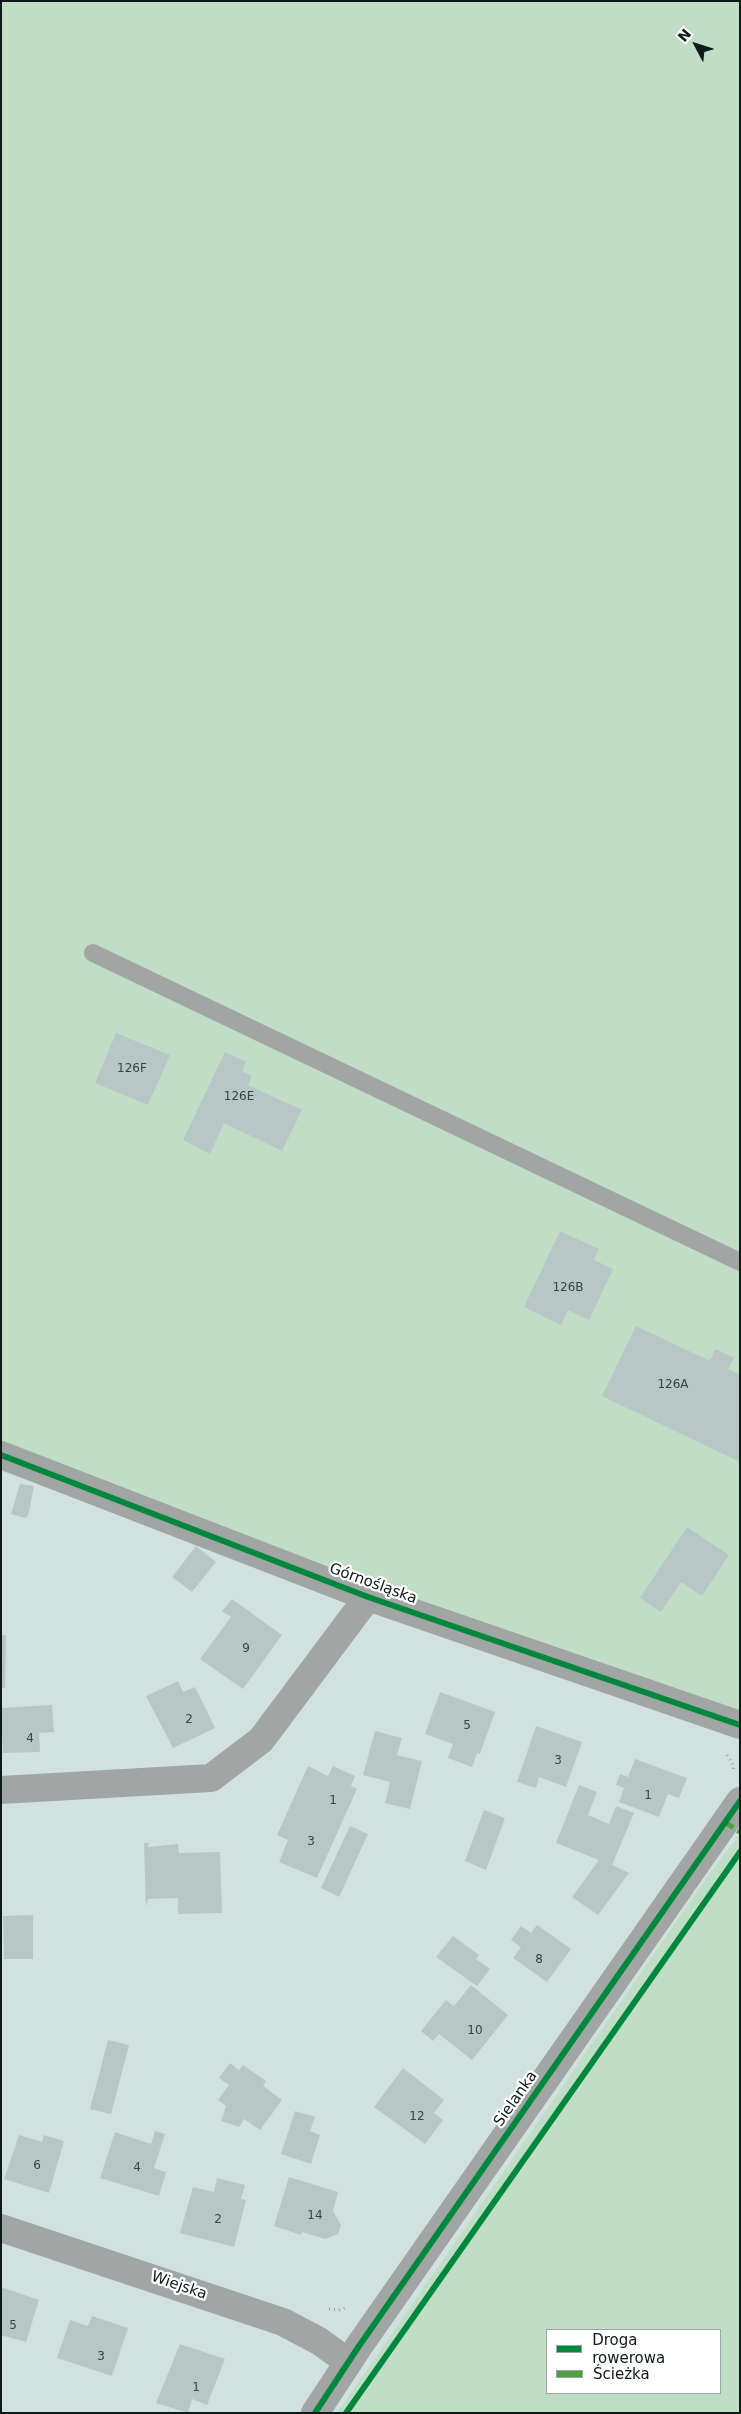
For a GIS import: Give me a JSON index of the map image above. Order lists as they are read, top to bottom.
{
  "streets": {
    "street": ["Górnośląska", "Sielanka", "Wiejska"]
  },
  "crossings": [
    ["Sielanka", "Wiejska"]
  ],
  "house_numbers": [
    "126F",
    "126E",
    "126B",
    "126A",
    "9",
    "2",
    "5",
    "4",
    "3",
    "1",
    "1",
    "3",
    "8",
    "10",
    "12",
    "6",
    "4",
    "14",
    "2",
    "5",
    "3",
    "1"
  ],
  "legend": ["Droga rowerowa", "Ścieżka"],
  "north": "top left"
}
